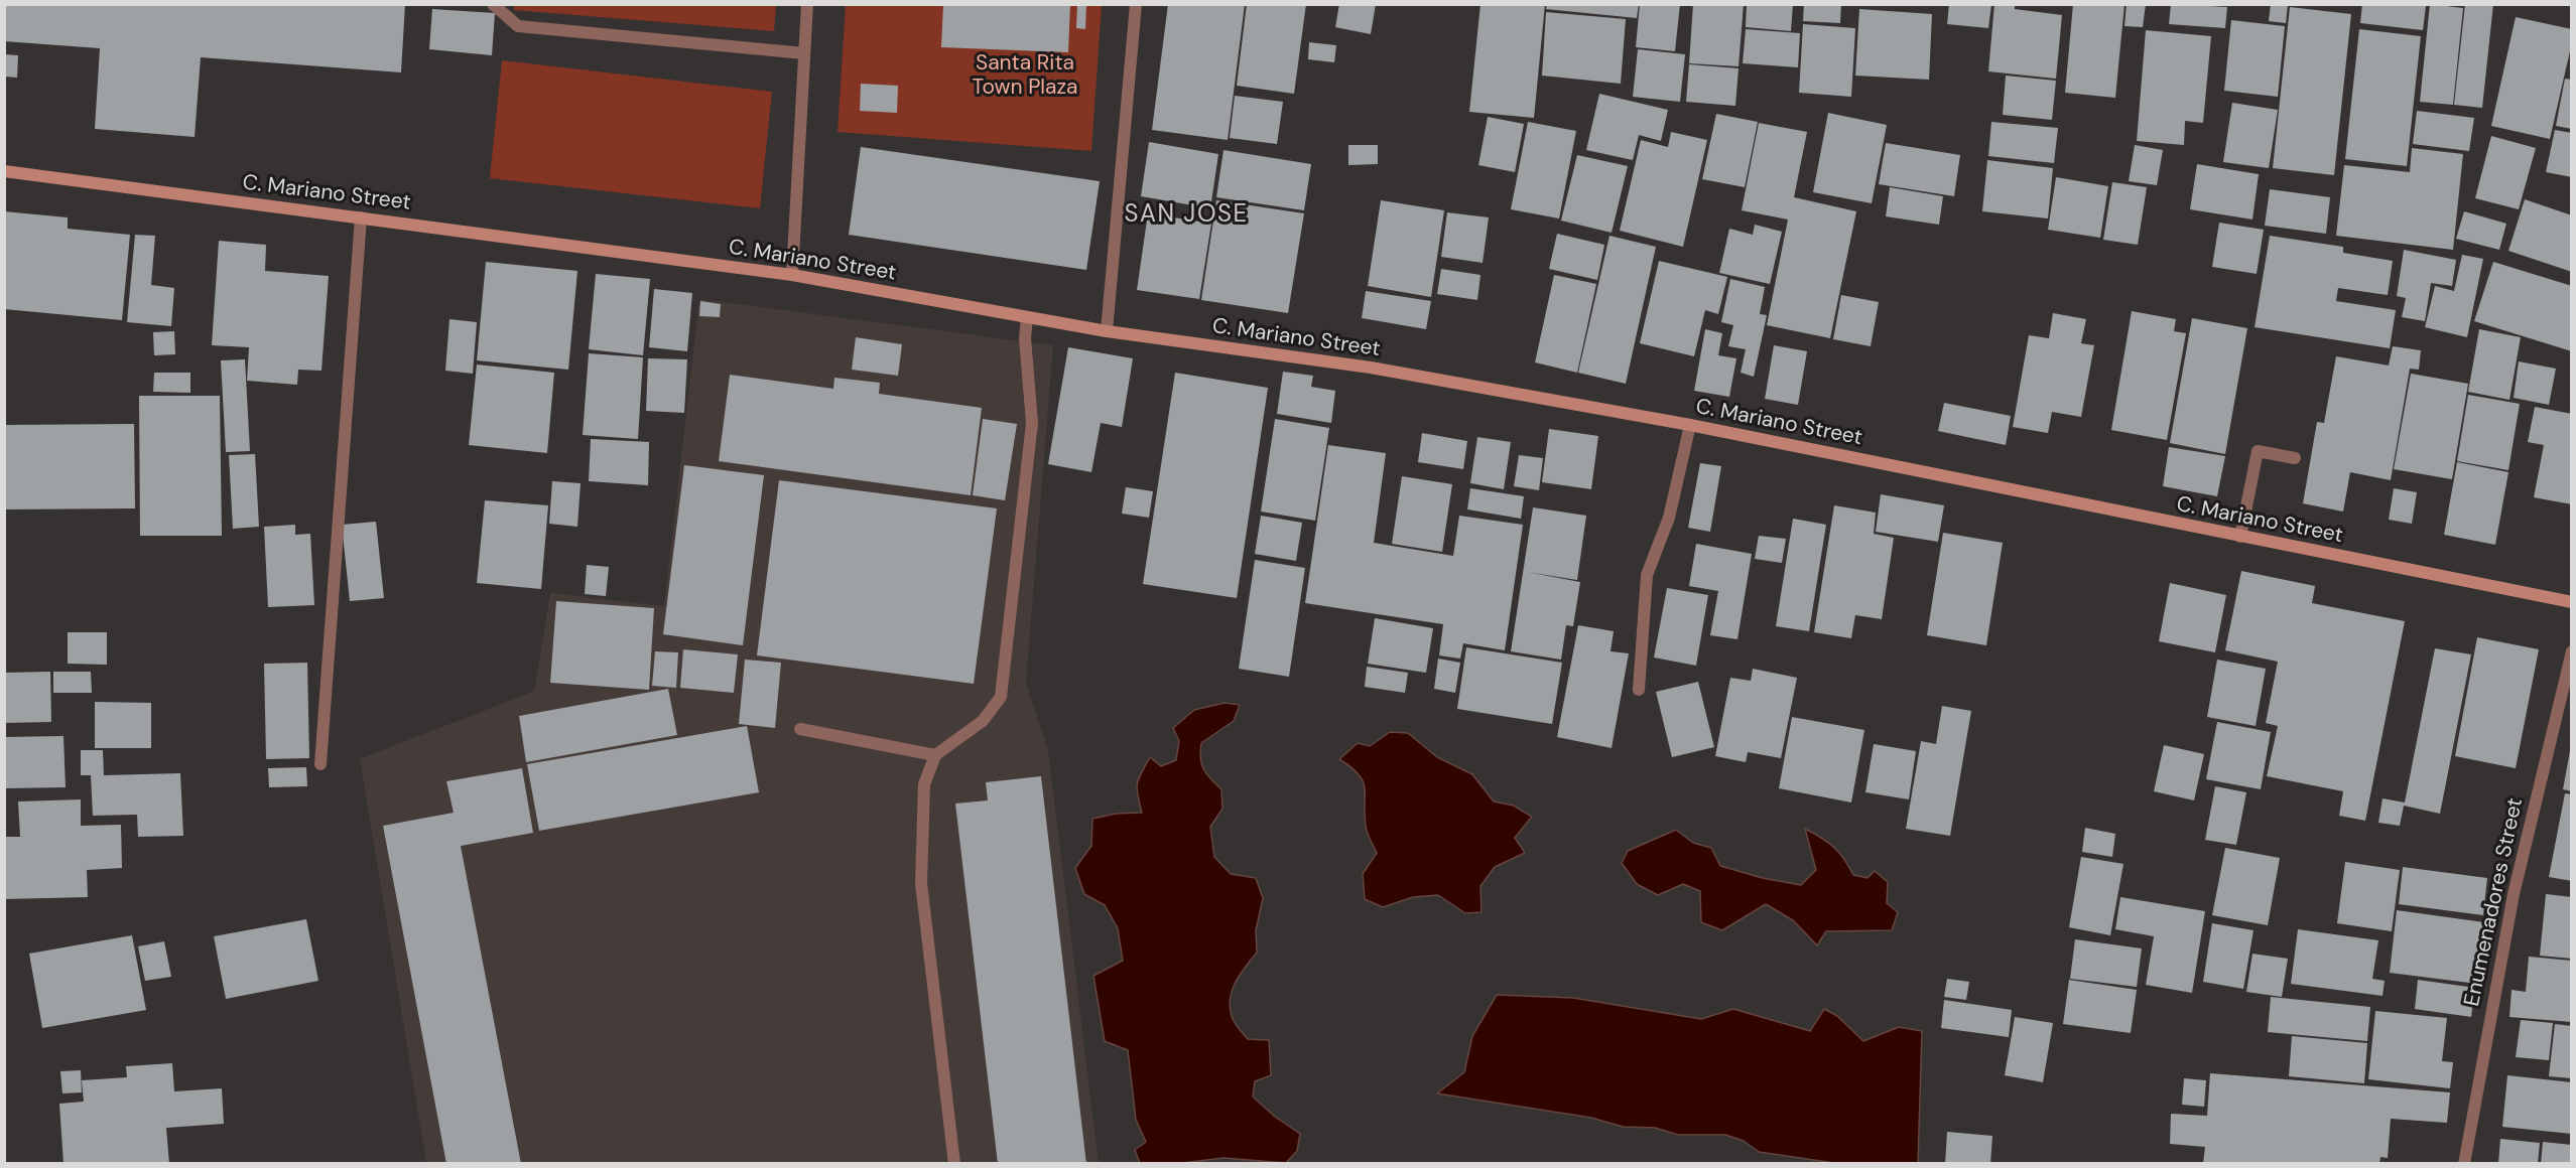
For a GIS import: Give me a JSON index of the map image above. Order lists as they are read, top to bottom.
{
  "streets": {
    "street": ["C. Mariano Street", "Enumenadores Street"]
  },
  "districts": ["SAN JOSE"],
  "parks": ["Santa Rita Town Plaza"]
}
